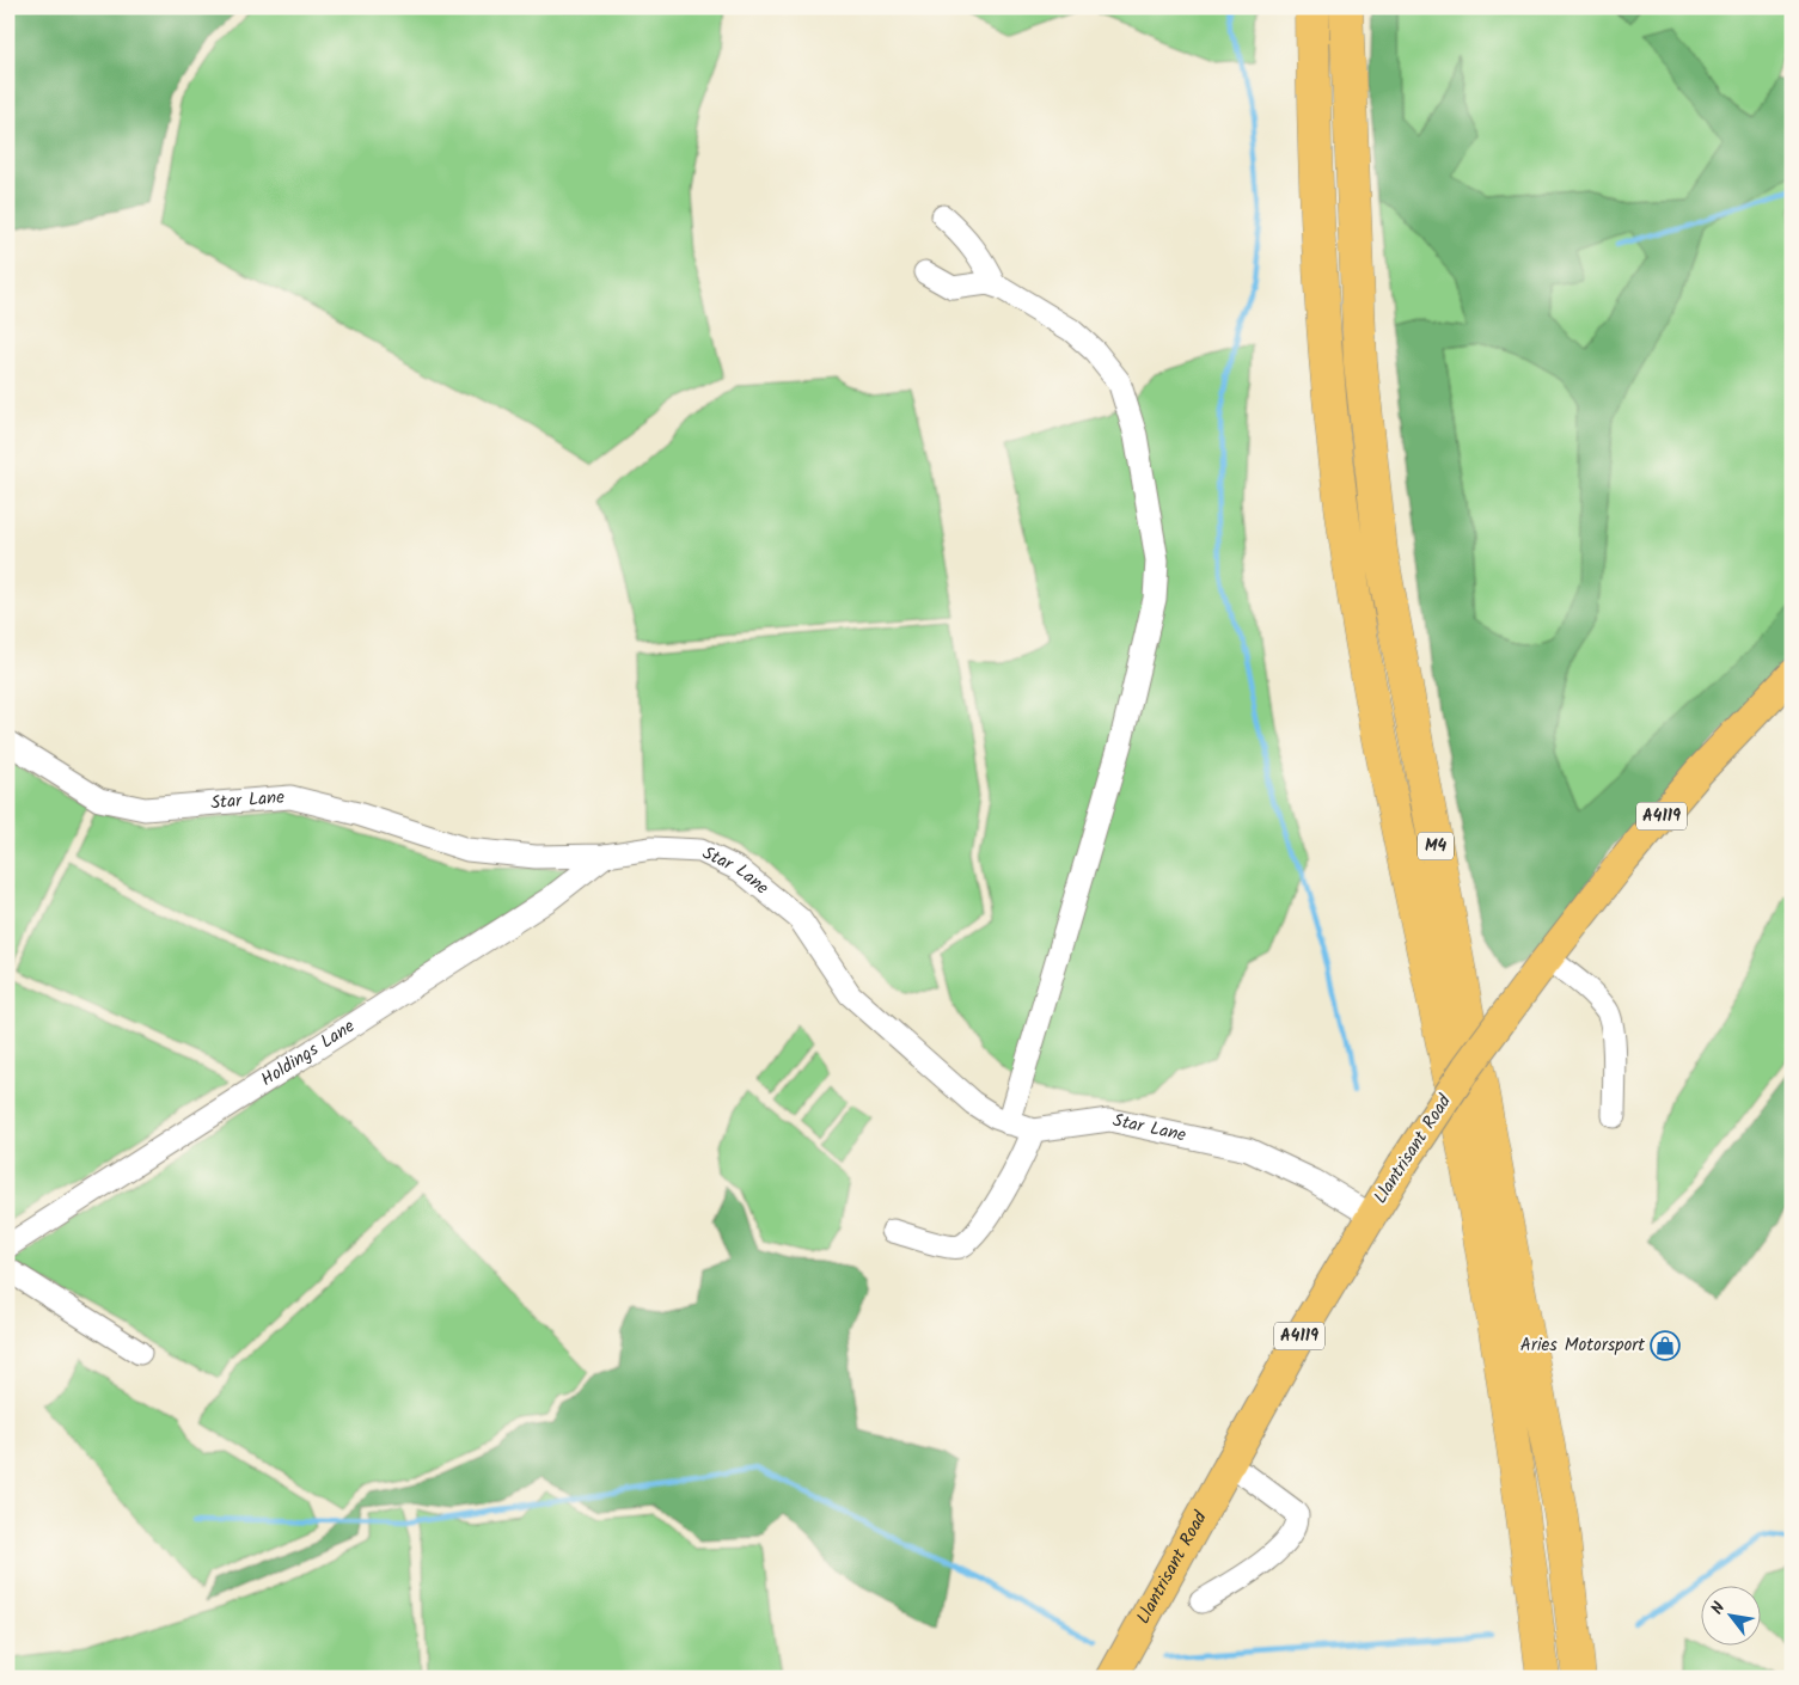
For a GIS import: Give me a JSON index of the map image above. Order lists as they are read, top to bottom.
{
  "streets": {
    "highway": ["M4"],
    "main road": ["A4119", "Llantrisant Road"],
    "street": ["Star Lane", "Holdings Lane"]
  },
  "crossings": [
    ["Star Lane", "Holdings Lane"],
    ["Star Lane", "Llantrisant Road"]
  ],
  "places": {
    "shop": ["Aries Motorsport"]
  },
  "north": "top left"
}
